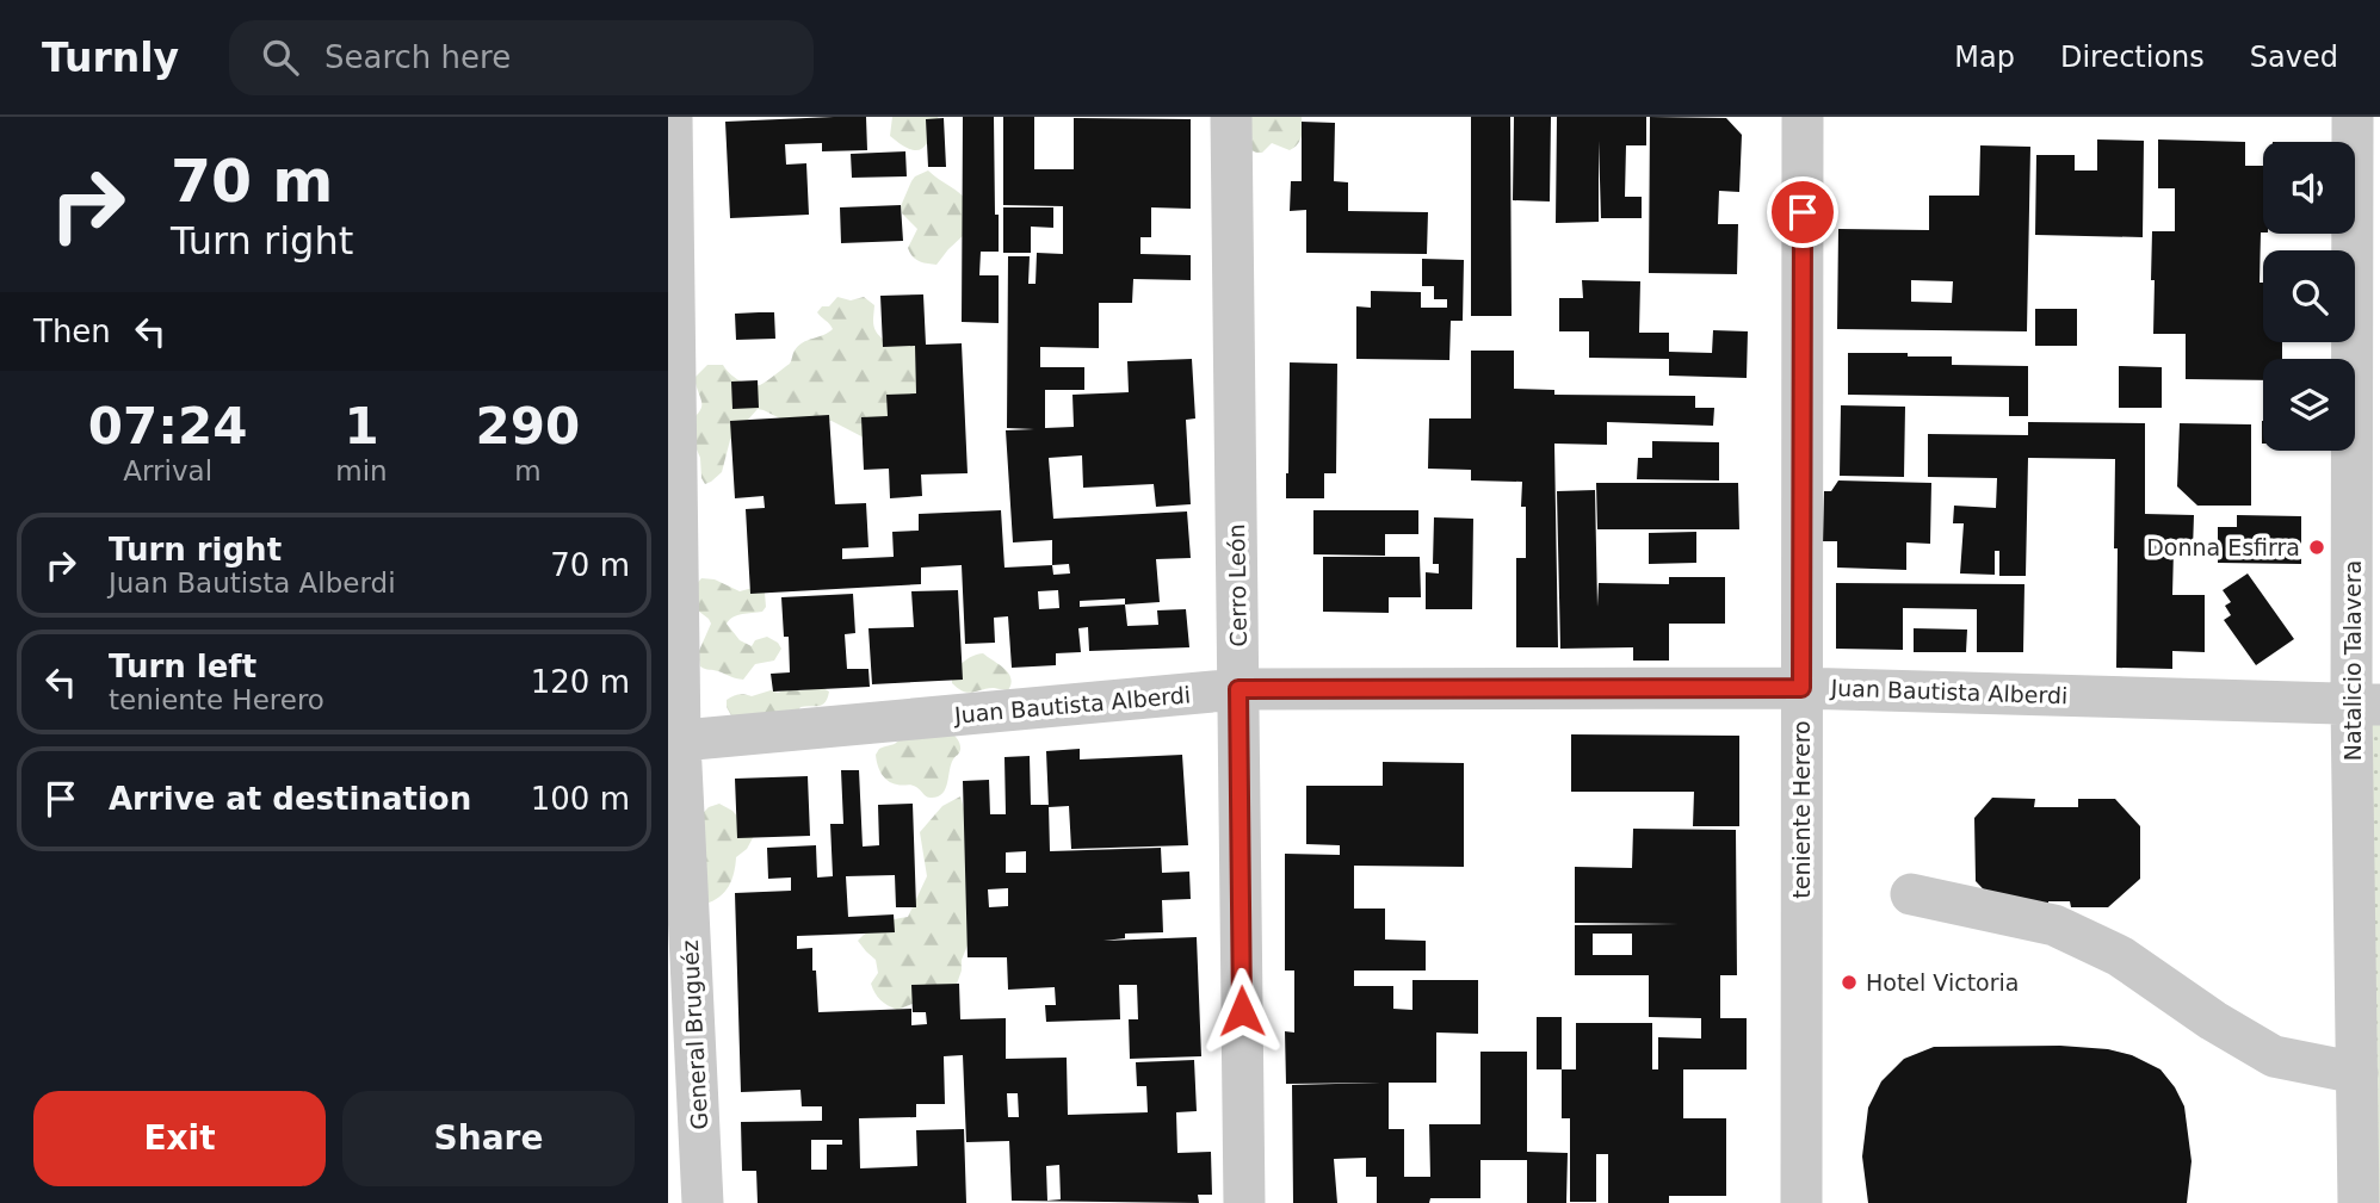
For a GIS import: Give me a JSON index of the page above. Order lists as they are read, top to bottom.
{
  "streets": {
    "street": [
      "Cerro León",
      "Natalicio Talavera",
      "Juan Bautista Alberdi",
      "teniente Herero",
      "General Bruguéz"
    ]
  },
  "crossings": [
    ["Cerro León", "Juan Bautista Alberdi"],
    ["Natalicio Talavera", "Juan Bautista Alberdi"],
    ["Juan Bautista Alberdi", "teniente Herero"],
    ["Juan Bautista Alberdi", "General Bruguéz"]
  ],
  "places": ["Donna Esfirra", "Hotel Victoria"],
  "page": {
    "header": "Turnly",
    "search": "Search here",
    "nav": ["Map", "Directions", "Saved"],
    "turn": ["70 m", "Turn right"],
    "then": "Then",
    "eta": [
      "07:24",
      "Arrival",
      "1",
      "min",
      "290",
      "m"
    ],
    "list": [
      {
        "name": "Turn right",
        "note": "Juan Bautista Alberdi",
        "value": "70 m"
      },
      {
        "name": "Turn left",
        "note": "teniente Herero",
        "value": "120 m"
      },
      {
        "name": "Arrive at destination",
        "value": "100 m"
      }
    ],
    "buttons": ["Exit", "Share"]
  }
}
